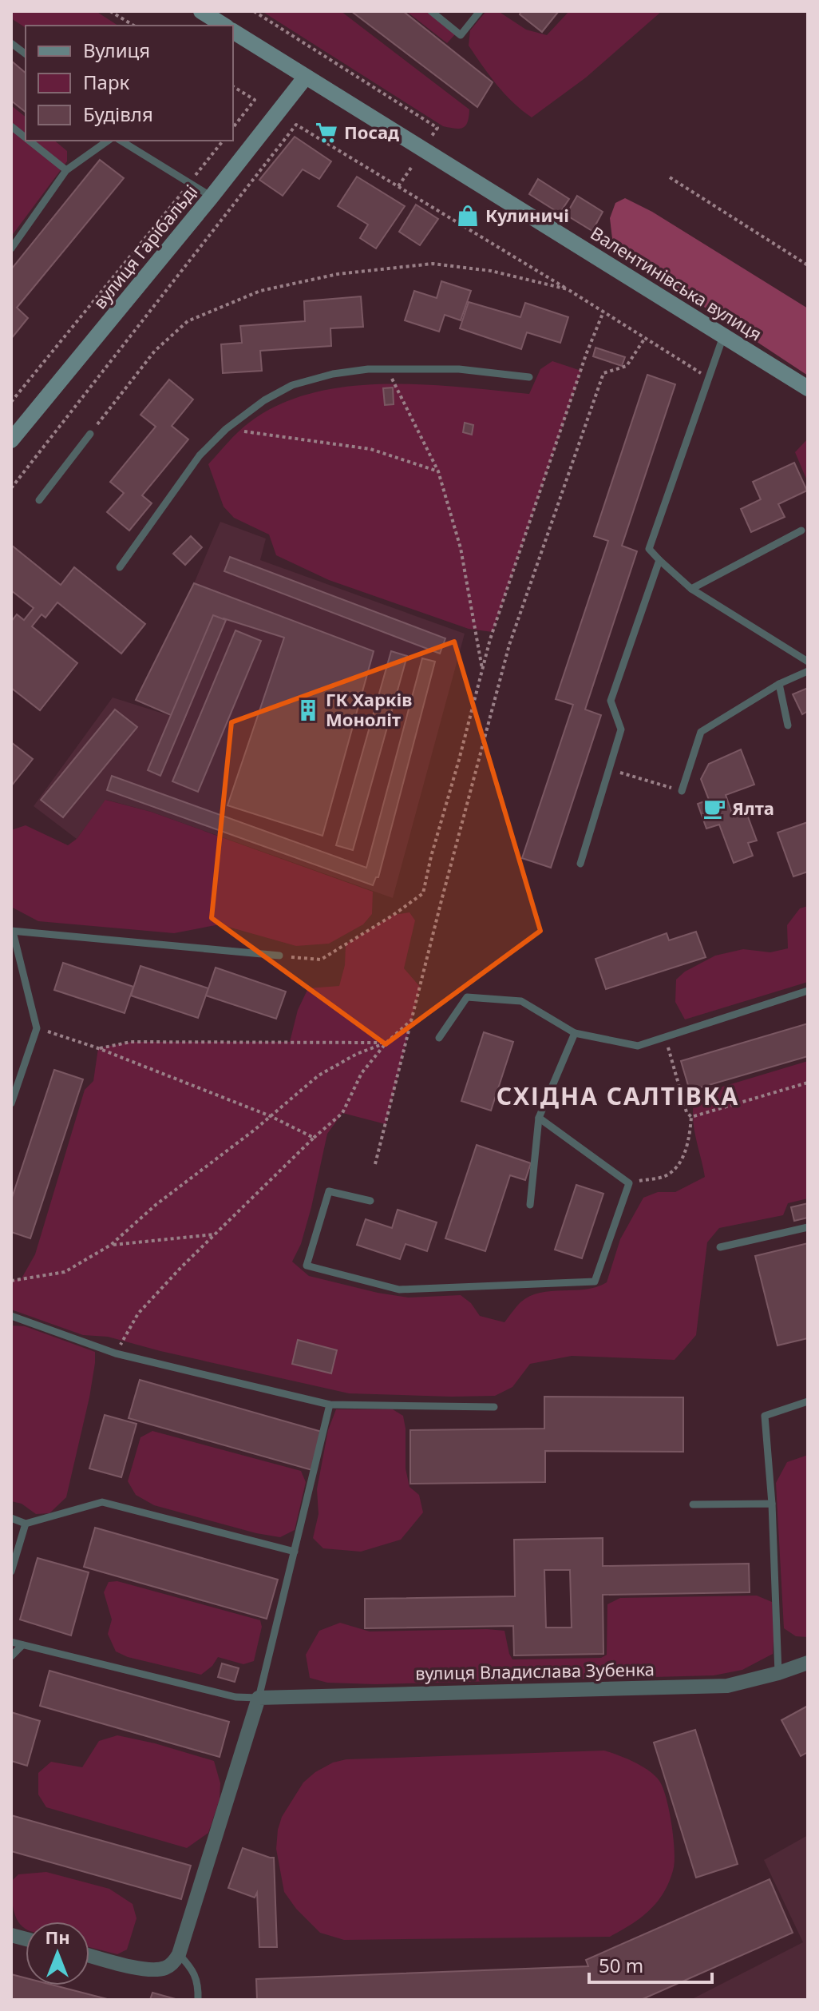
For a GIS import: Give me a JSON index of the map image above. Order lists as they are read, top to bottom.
{
  "streets": {
    "street": ["вулиця Гарібальді", "Валентинівська вулиця", "вулиця Владислава Зубенка"]
  },
  "crossings": [
    ["вулиця Гарібальді", "Валентинівська вулиця"]
  ],
  "districts": ["СХІДНА САЛТІВКА"],
  "places": {
    "supermarket": ["Посад"],
    "shop": ["Кулиничі"],
    "building": ["ГК Харків Моноліт"],
    "cafe": ["Ялта"]
  },
  "legend": ["Вулиця", "Парк", "Будівля"],
  "scale_bar": "50 m",
  "north": "top"
}
